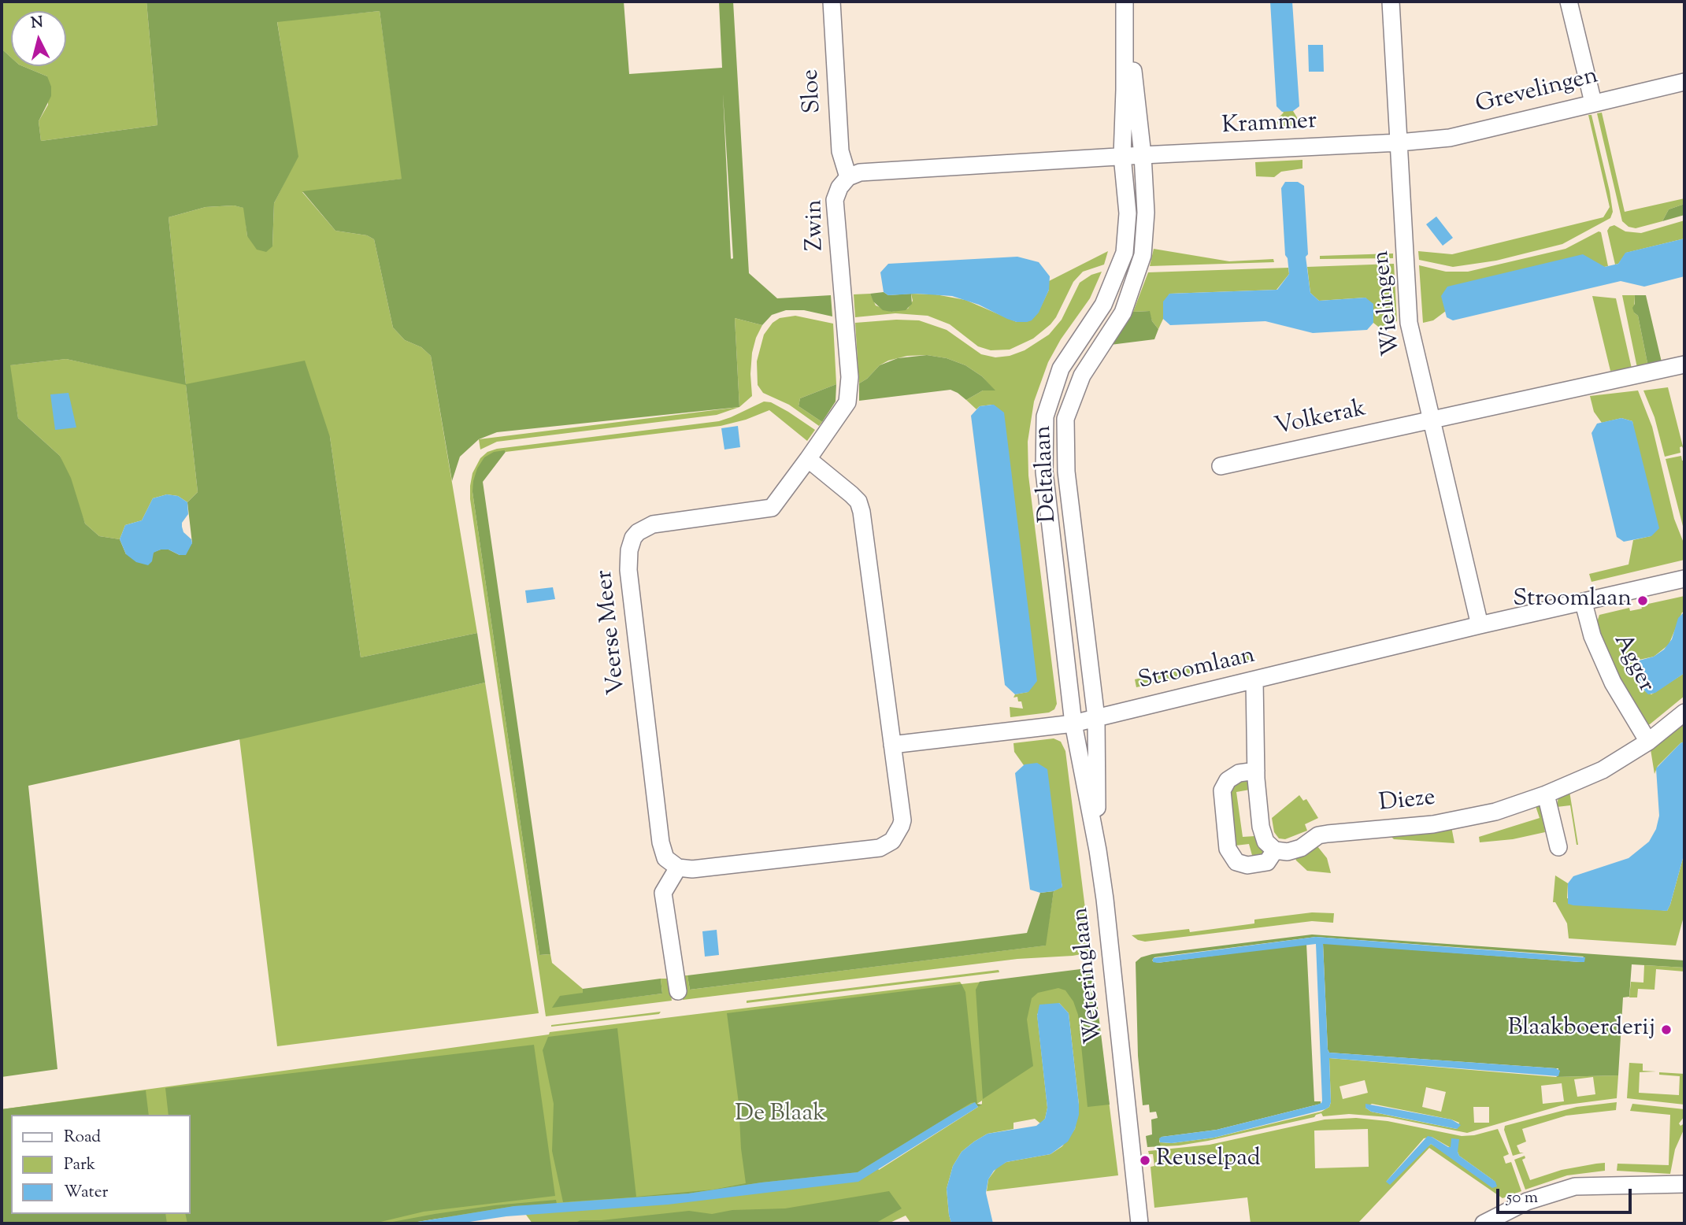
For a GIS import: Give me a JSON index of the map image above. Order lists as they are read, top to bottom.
{
  "streets": {
    "street": [
      "Sloe",
      "Grevelingen",
      "Krammer",
      "Zwin",
      "Wielingen",
      "Volkerak",
      "Deltalaan",
      "Veerse Meer",
      "Agger",
      "Stroomlaan",
      "Dieze",
      "Weteringlaan"
    ]
  },
  "crossings": [
    ["Sloe", "Zwin"],
    ["Grevelingen", "Krammer"],
    ["Grevelingen", "Wielingen"],
    ["Krammer", "Zwin"],
    ["Krammer", "Wielingen"],
    ["Krammer", "Deltalaan"],
    ["Zwin", "Deltalaan"],
    ["Zwin", "Veerse Meer"],
    ["Wielingen", "Volkerak"],
    ["Wielingen", "Stroomlaan"],
    ["Deltalaan", "Stroomlaan"],
    ["Deltalaan", "Weteringlaan"],
    ["Agger", "Stroomlaan"],
    ["Agger", "Dieze"],
    ["Stroomlaan", "Weteringlaan"]
  ],
  "parks": ["De Blaak"],
  "places": ["Stroomlaan", "Blaakboerderij", "Reuselpad"],
  "legend": ["Road", "Park", "Water"],
  "scale_bar": "50 m",
  "north": "top"
}
